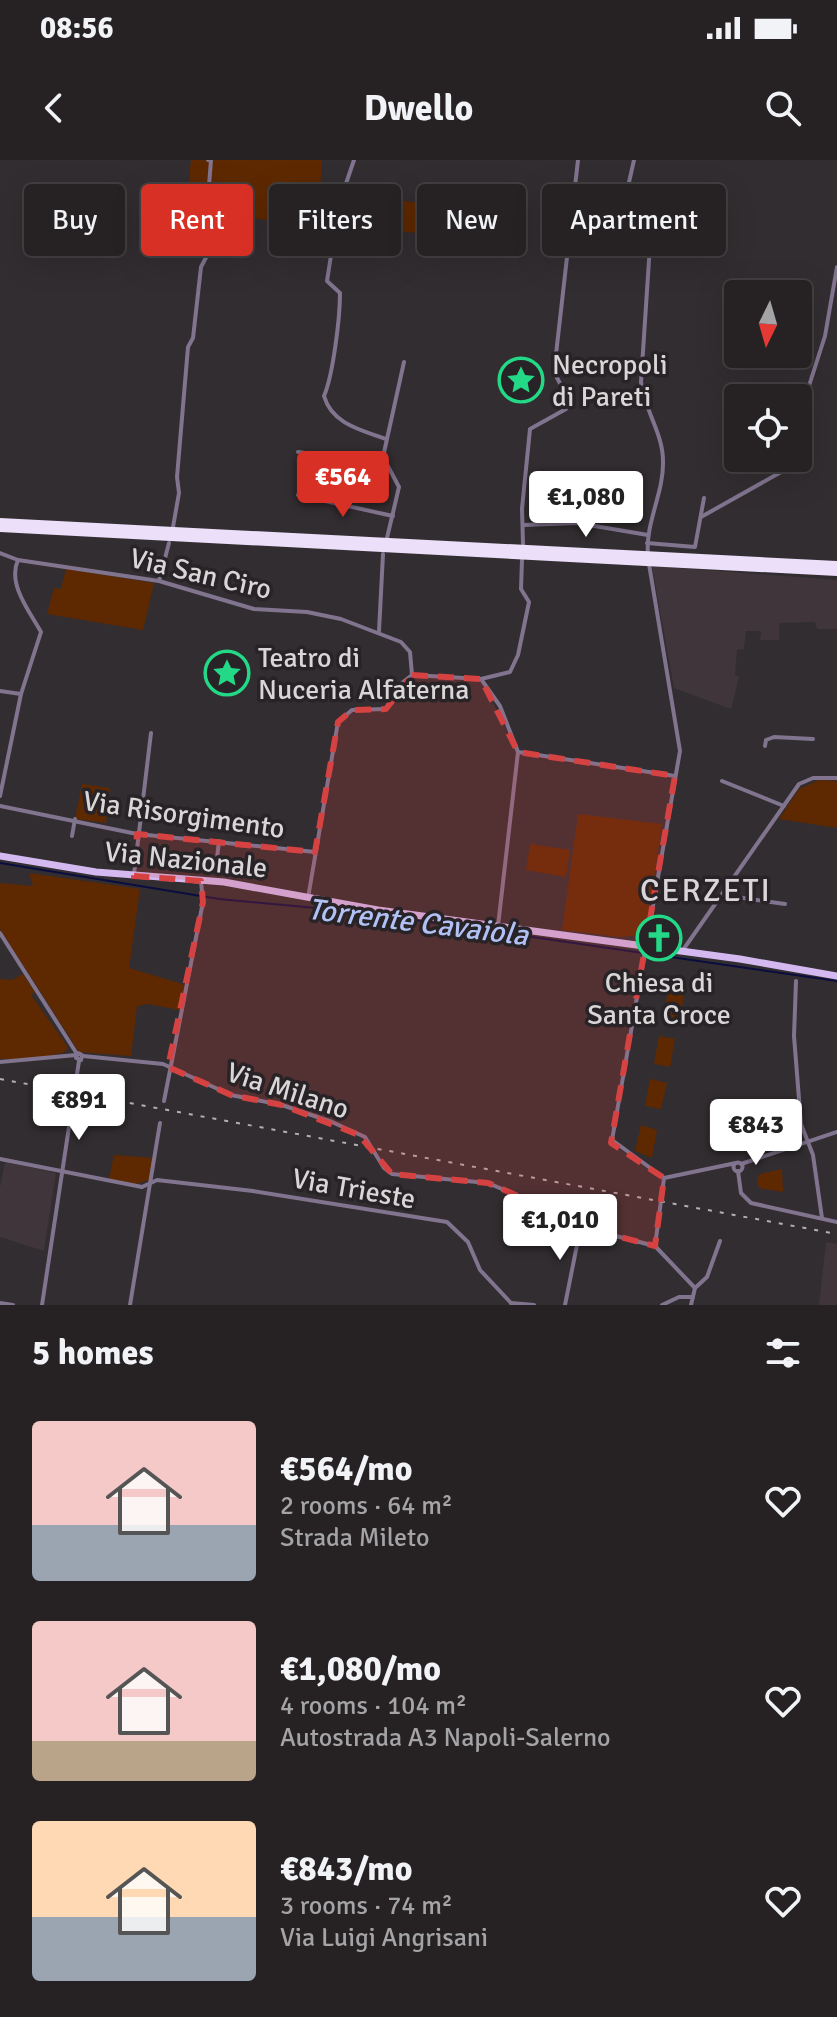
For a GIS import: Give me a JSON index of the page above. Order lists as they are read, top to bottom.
{
  "streets": {
    "main road": ["Via Nazionale"],
    "street": [
      "Via San Ciro",
      "Via Risorgimento",
      "Via Milano",
      "Via Trieste"
    ]
  },
  "districts": ["CERZETI"],
  "water": ["Torrente Cavaiola"],
  "places": {
    "place": ["Necropoli di Pareti", "Teatro di Nuceria Alfaterna"],
    "church": ["Chiesa di Santa Croce"]
  },
  "north": "bottom",
  "page": {
    "status": "08:56",
    "header": "Dwello",
    "chip": [
      "Buy",
      "Rent",
      "Filters",
      "New",
      "Apartment"
    ],
    "price": [
      "€564",
      "€1,080",
      "€891",
      "€843",
      "€1,010"
    ],
    "heading": "5 homes",
    "list": [
      {
        "name": "€564/mo",
        "note": "2 rooms · 64 m² · Strada Mileto"
      },
      {
        "name": "€1,080/mo",
        "note": "4 rooms · 104 m² · Autostrada A3 Napoli-Salerno"
      },
      {
        "name": "€843/mo",
        "note": "3 rooms · 74 m² · Via Luigi Angrisani"
      }
    ]
  }
}
